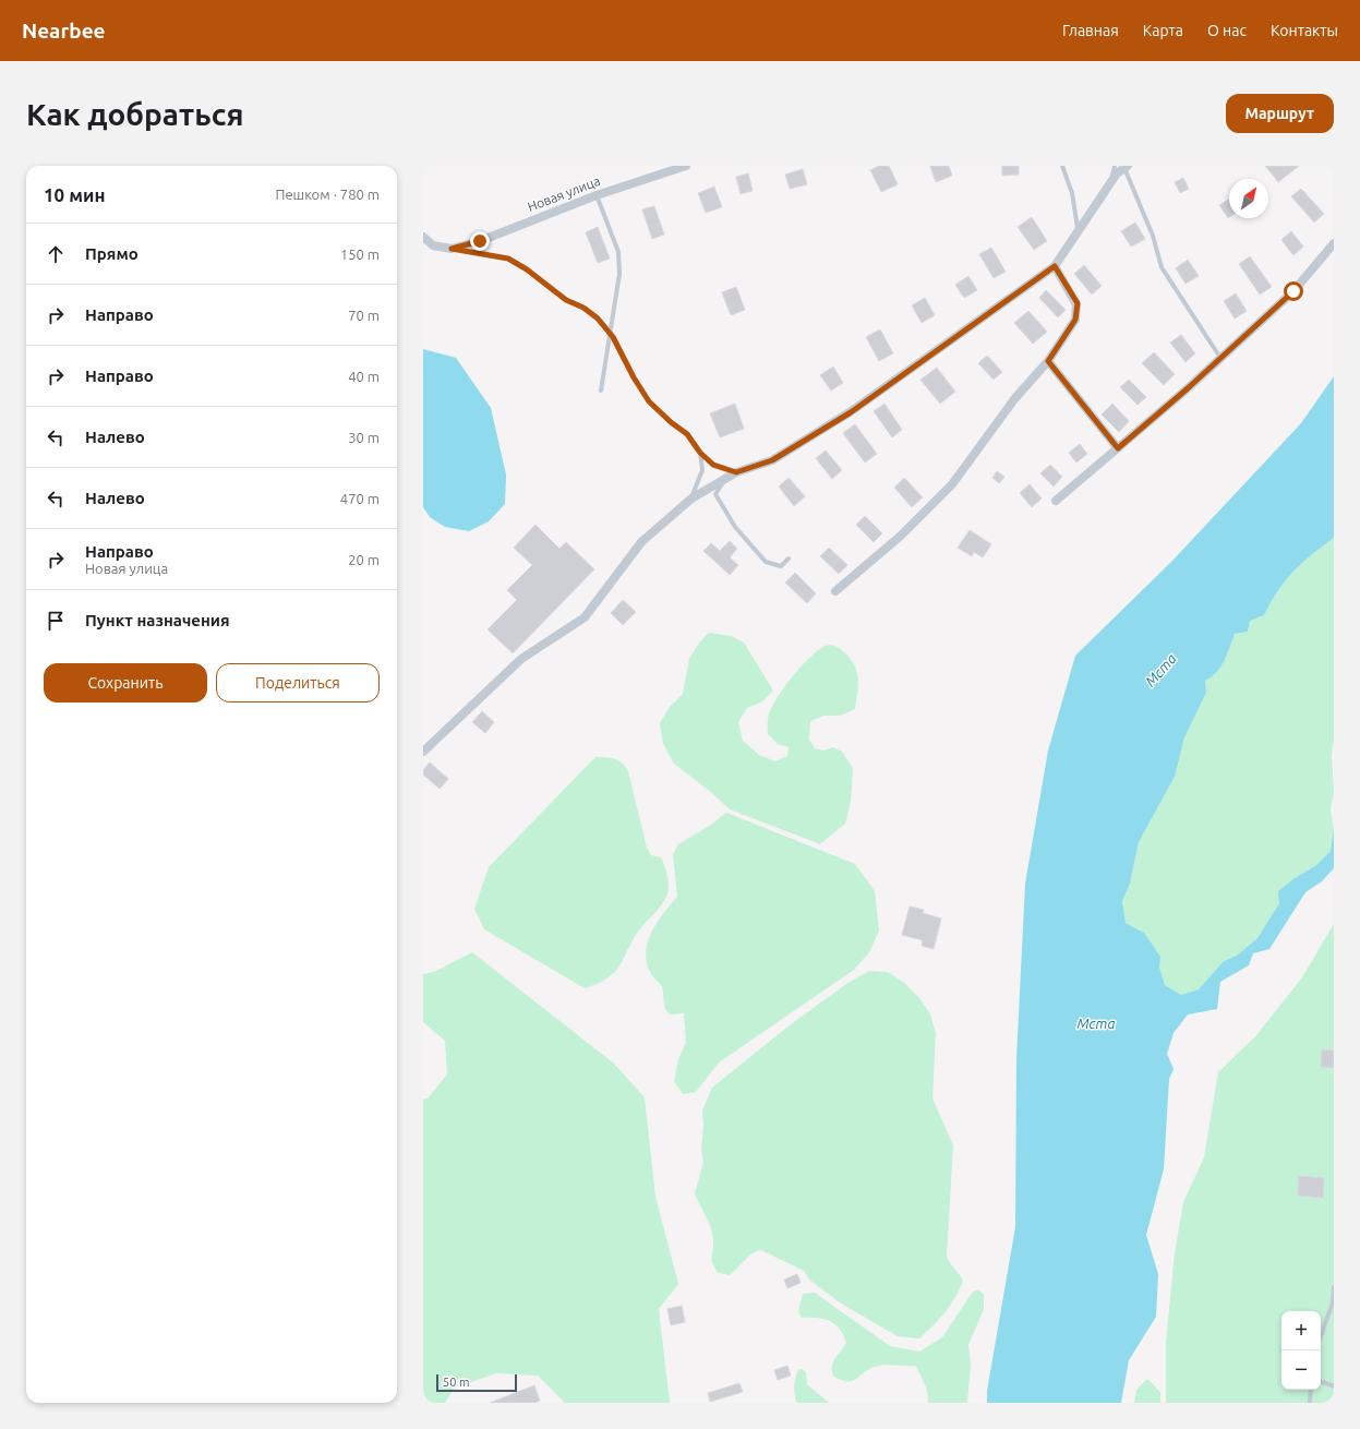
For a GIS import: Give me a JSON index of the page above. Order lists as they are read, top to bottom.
{
  "streets": {
    "street": ["Новая улица"]
  },
  "water": ["Мста"],
  "scale_bar": "50 m",
  "north": "top right",
  "page": {
    "header": "Nearbee",
    "nav": [
      "Главная",
      "Карта",
      "О нас",
      "Контакты"
    ],
    "buttons": [
      "Маршрут",
      ["Сохранить", "Поделиться"]
    ],
    "title": "Как добраться",
    "heading": ["10 мин", "Пешком · 780 m"],
    "list": [
      ["Прямо", "150 m"],
      ["Направо", "70 m"],
      ["Направо", "40 m"],
      ["Налево", "30 m"],
      ["Налево", "470 m"],
      ["Направо", "Новая улица", "20 m"],
      "Пункт назначения"
    ],
    "map_buttons": ["+", "−"],
    "scale": "50 m"
  }
}
